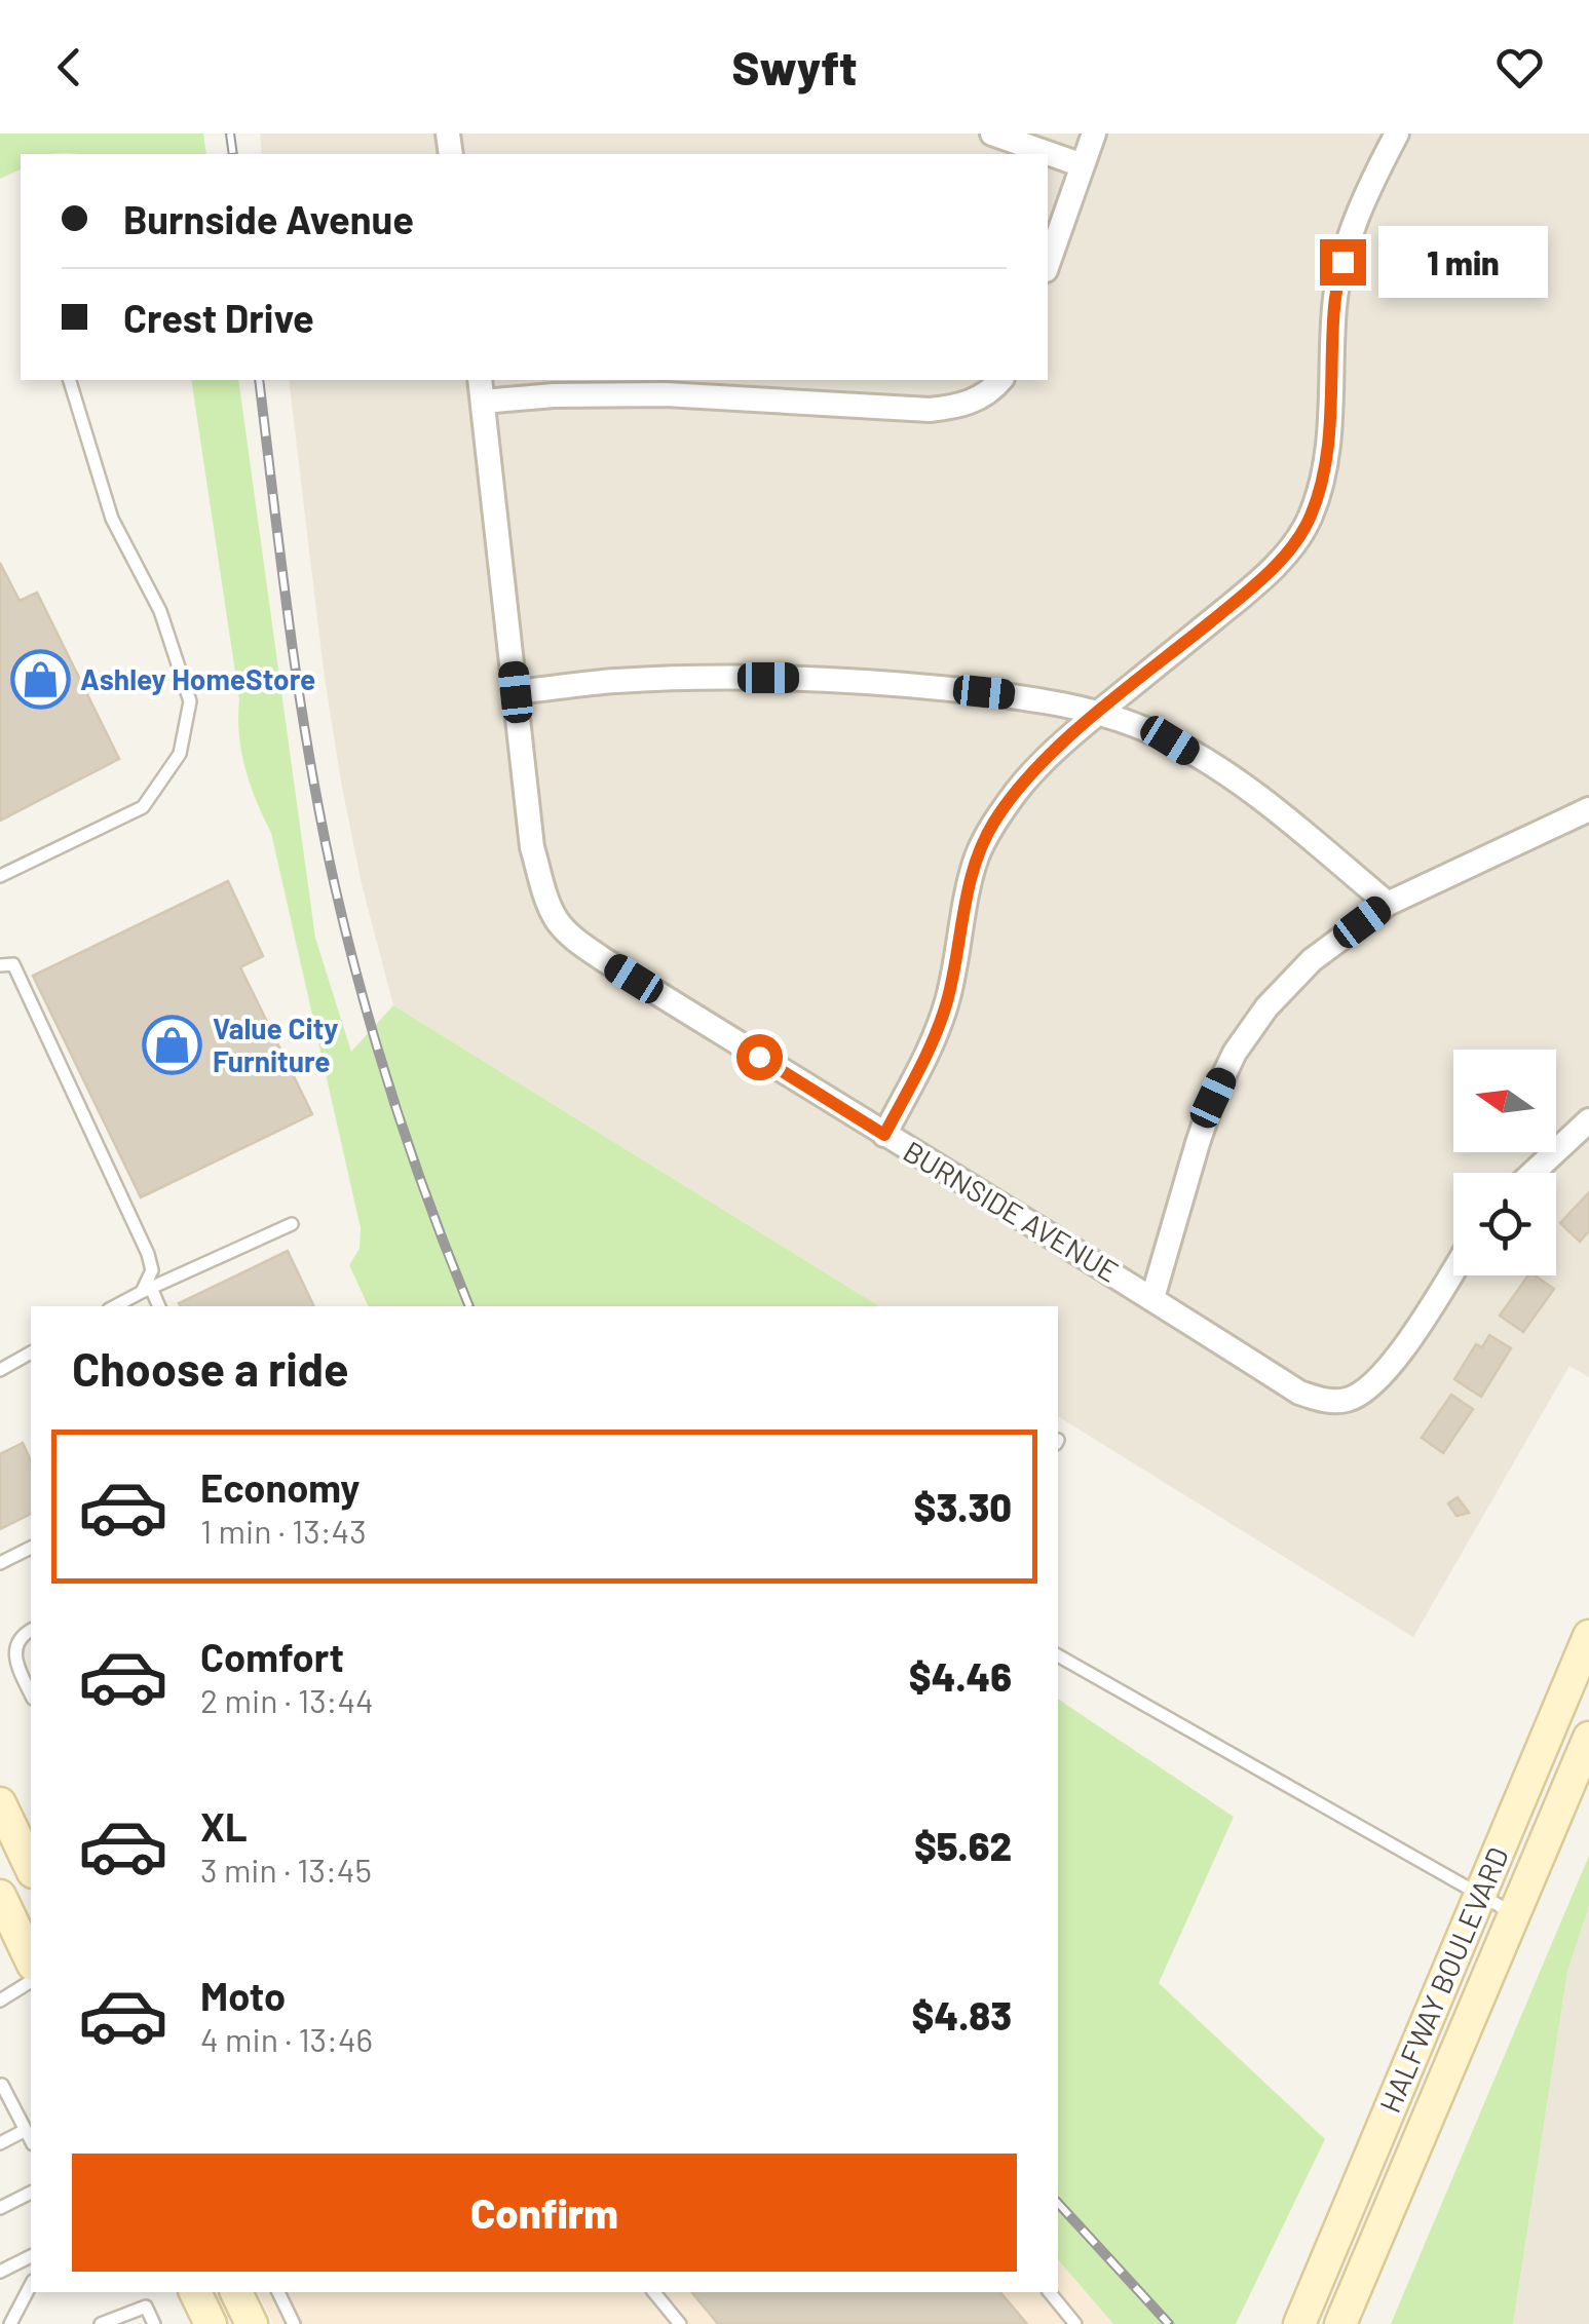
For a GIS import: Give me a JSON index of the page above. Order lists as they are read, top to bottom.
{
  "streets": {
    "main road": ["HALFWAY BOULEVARD"],
    "street": ["BURNSIDE AVENUE"]
  },
  "places": {
    "shop": ["Ashley HomeStore", "Value City Furniture"]
  },
  "north": "left",
  "page": {
    "header": "Swyft",
    "banner": ["Burnside Avenue", "Crest Drive"],
    "bubble": "1 min",
    "heading": "Choose a ride",
    "list": [
      {
        "name": "Economy",
        "note": "1 min · 13:43",
        "value": "$3.30"
      },
      {
        "name": "Comfort",
        "note": "2 min · 13:44",
        "value": "$4.46"
      },
      {
        "name": "XL",
        "note": "3 min · 13:45",
        "value": "$5.62"
      },
      {
        "name": "Moto",
        "note": "4 min · 13:46",
        "value": "$4.83"
      }
    ],
    "buttons": "Confirm"
  }
}
